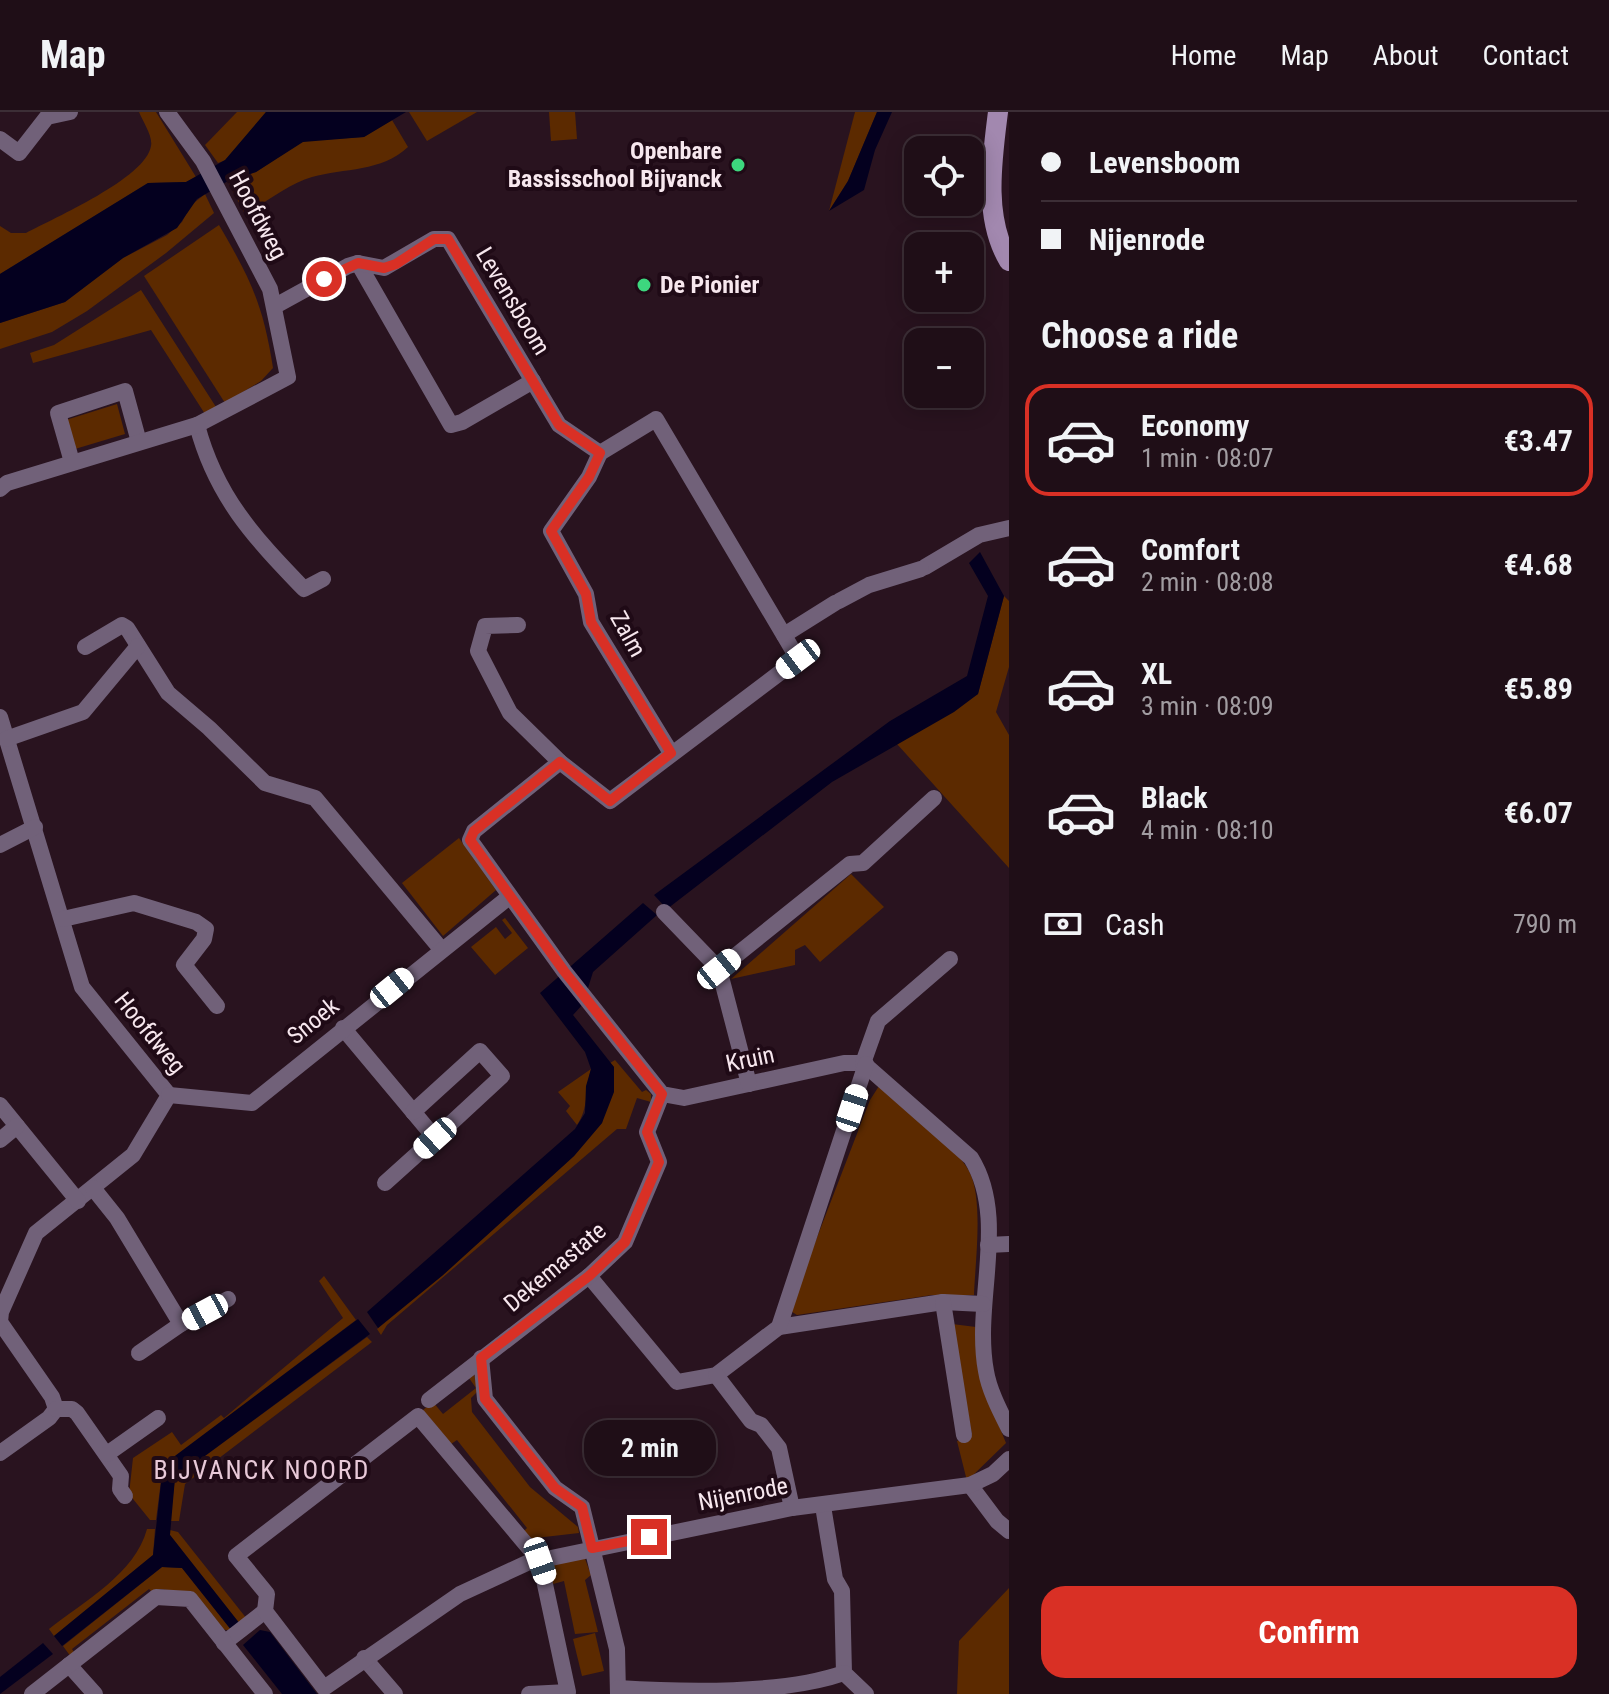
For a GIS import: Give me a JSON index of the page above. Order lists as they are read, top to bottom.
{
  "streets": {
    "street": [
      "Hoofdweg",
      "Levensboom",
      "Zalm",
      "Snoek",
      "Kruin",
      "Dekemastate",
      "Nijenrode"
    ]
  },
  "crossings": [
    ["Hoofdweg", "Levensboom"],
    ["Hoofdweg", "Snoek"],
    ["Levensboom", "Zalm"],
    ["Kruin", "Dekemastate"]
  ],
  "districts": ["BIJVANCK NOORD"],
  "places": ["Openbare Bassisschool Bijvanck", "De Pionier"],
  "page": {
    "header": "Map",
    "nav": [
      "Home",
      "Map",
      "About",
      "Contact"
    ],
    "banner": ["Levensboom", "Nijenrode"],
    "map_buttons": ["+", "−"],
    "heading": "Choose a ride",
    "list": [
      {
        "name": "Economy",
        "note": "1 min · 08:07",
        "value": "€3.47"
      },
      {
        "name": "Comfort",
        "note": "2 min · 08:08",
        "value": "€4.68"
      },
      {
        "name": "XL",
        "note": "3 min · 08:09",
        "value": "€5.89"
      },
      {
        "name": "Black",
        "note": "4 min · 08:10",
        "value": "€6.07"
      }
    ],
    "pay": ["Cash", "790 m"],
    "bubble": "2 min",
    "buttons": "Confirm"
  }
}
